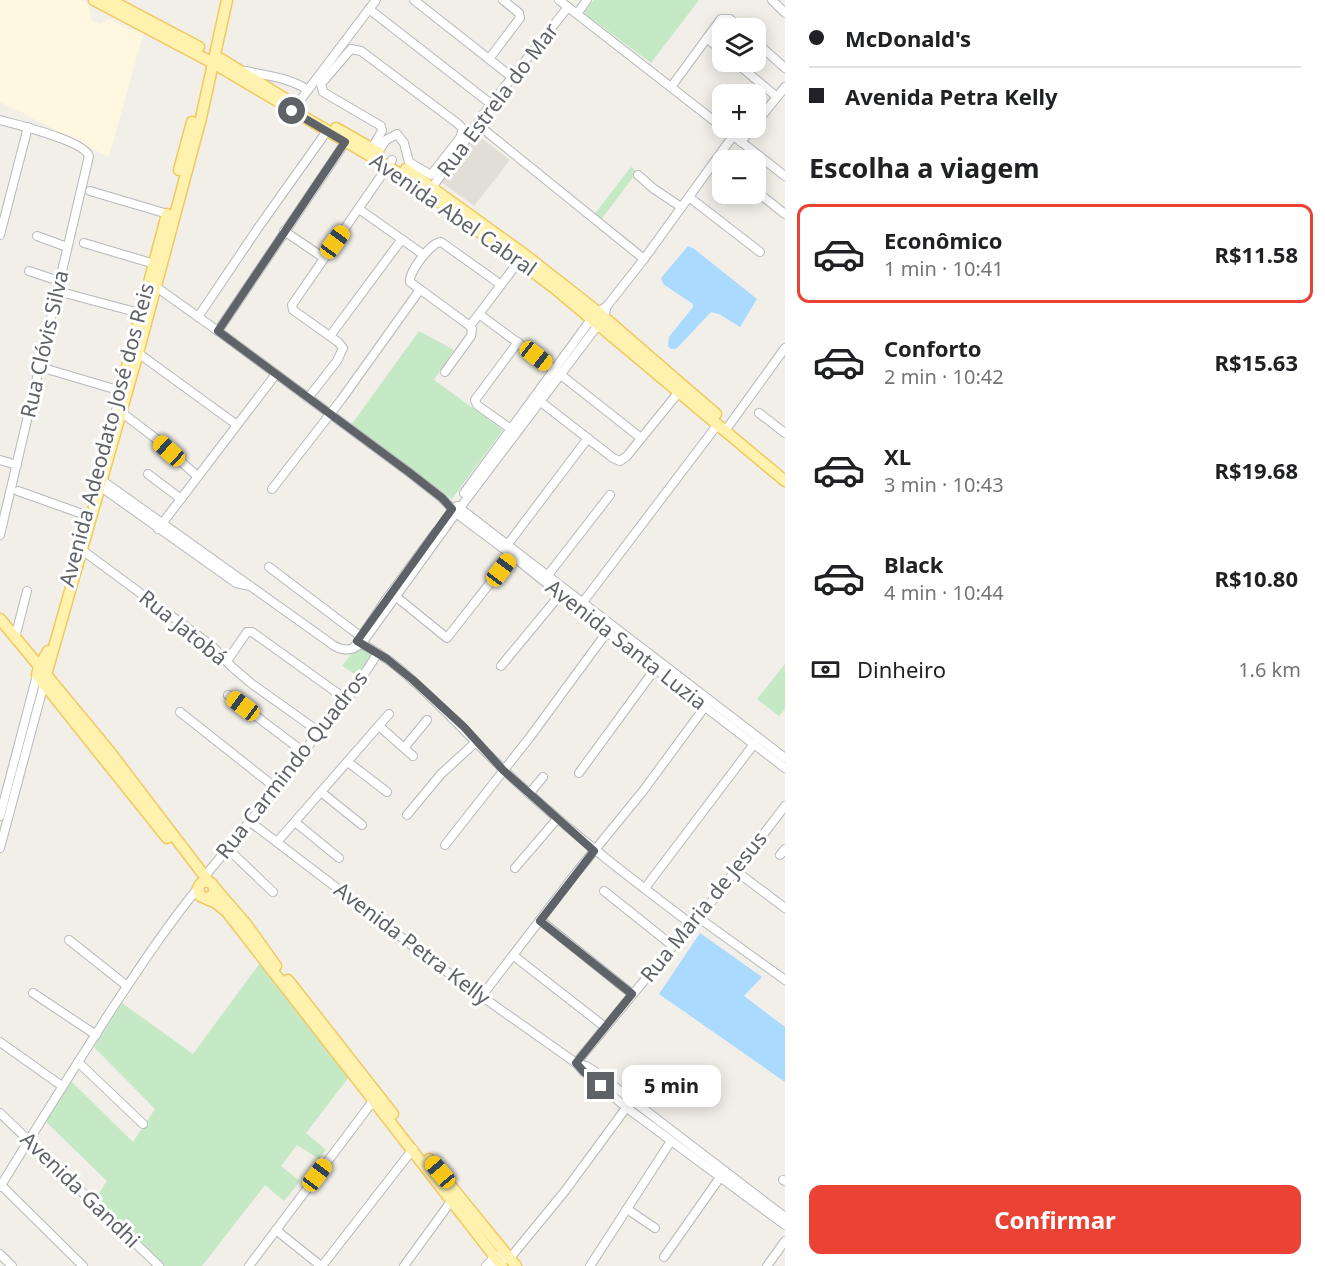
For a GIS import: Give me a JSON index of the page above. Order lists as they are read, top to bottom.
{
  "streets": {
    "main road": ["Avenida Abel Cabral", "Avenida Adeodato José dos Reis"],
    "street": [
      "Rua Estrela do Mar",
      "Rua Clóvis Silva",
      "Rua Jatobá",
      "Avenida Santa Luzia",
      "Rua Carmindo Quadros",
      "Rua Maria de Jesus",
      "Avenida Petra Kelly",
      "Avenida Gandhi"
    ]
  },
  "crossings": [
    ["Rua Estrela do Mar", "Avenida Abel Cabral"],
    ["Avenida Abel Cabral", "Avenida Adeodato José dos Reis"],
    ["Avenida Adeodato José dos Reis", "Rua Jatobá"],
    ["Avenida Adeodato José dos Reis", "Avenida Santa Luzia"],
    ["Rua Jatobá", "Rua Carmindo Quadros"],
    ["Rua Carmindo Quadros", "Avenida Petra Kelly"],
    ["Rua Carmindo Quadros", "Avenida Gandhi"],
    ["Rua Maria de Jesus", "Avenida Petra Kelly"]
  ],
  "page": {
    "banner": ["McDonald's", "Avenida Petra Kelly"],
    "map_buttons": ["+", "−"],
    "heading": "Escolha a viagem",
    "list": [
      {
        "name": "Econômico",
        "note": "1 min · 10:41",
        "value": "R$11.58"
      },
      {
        "name": "Conforto",
        "note": "2 min · 10:42",
        "value": "R$15.63"
      },
      {
        "name": "XL",
        "note": "3 min · 10:43",
        "value": "R$19.68"
      },
      {
        "name": "Black",
        "note": "4 min · 10:44",
        "value": "R$10.80"
      }
    ],
    "pay": ["Dinheiro", "1.6 km"],
    "bubble": "5 min",
    "buttons": "Confirmar"
  }
}
